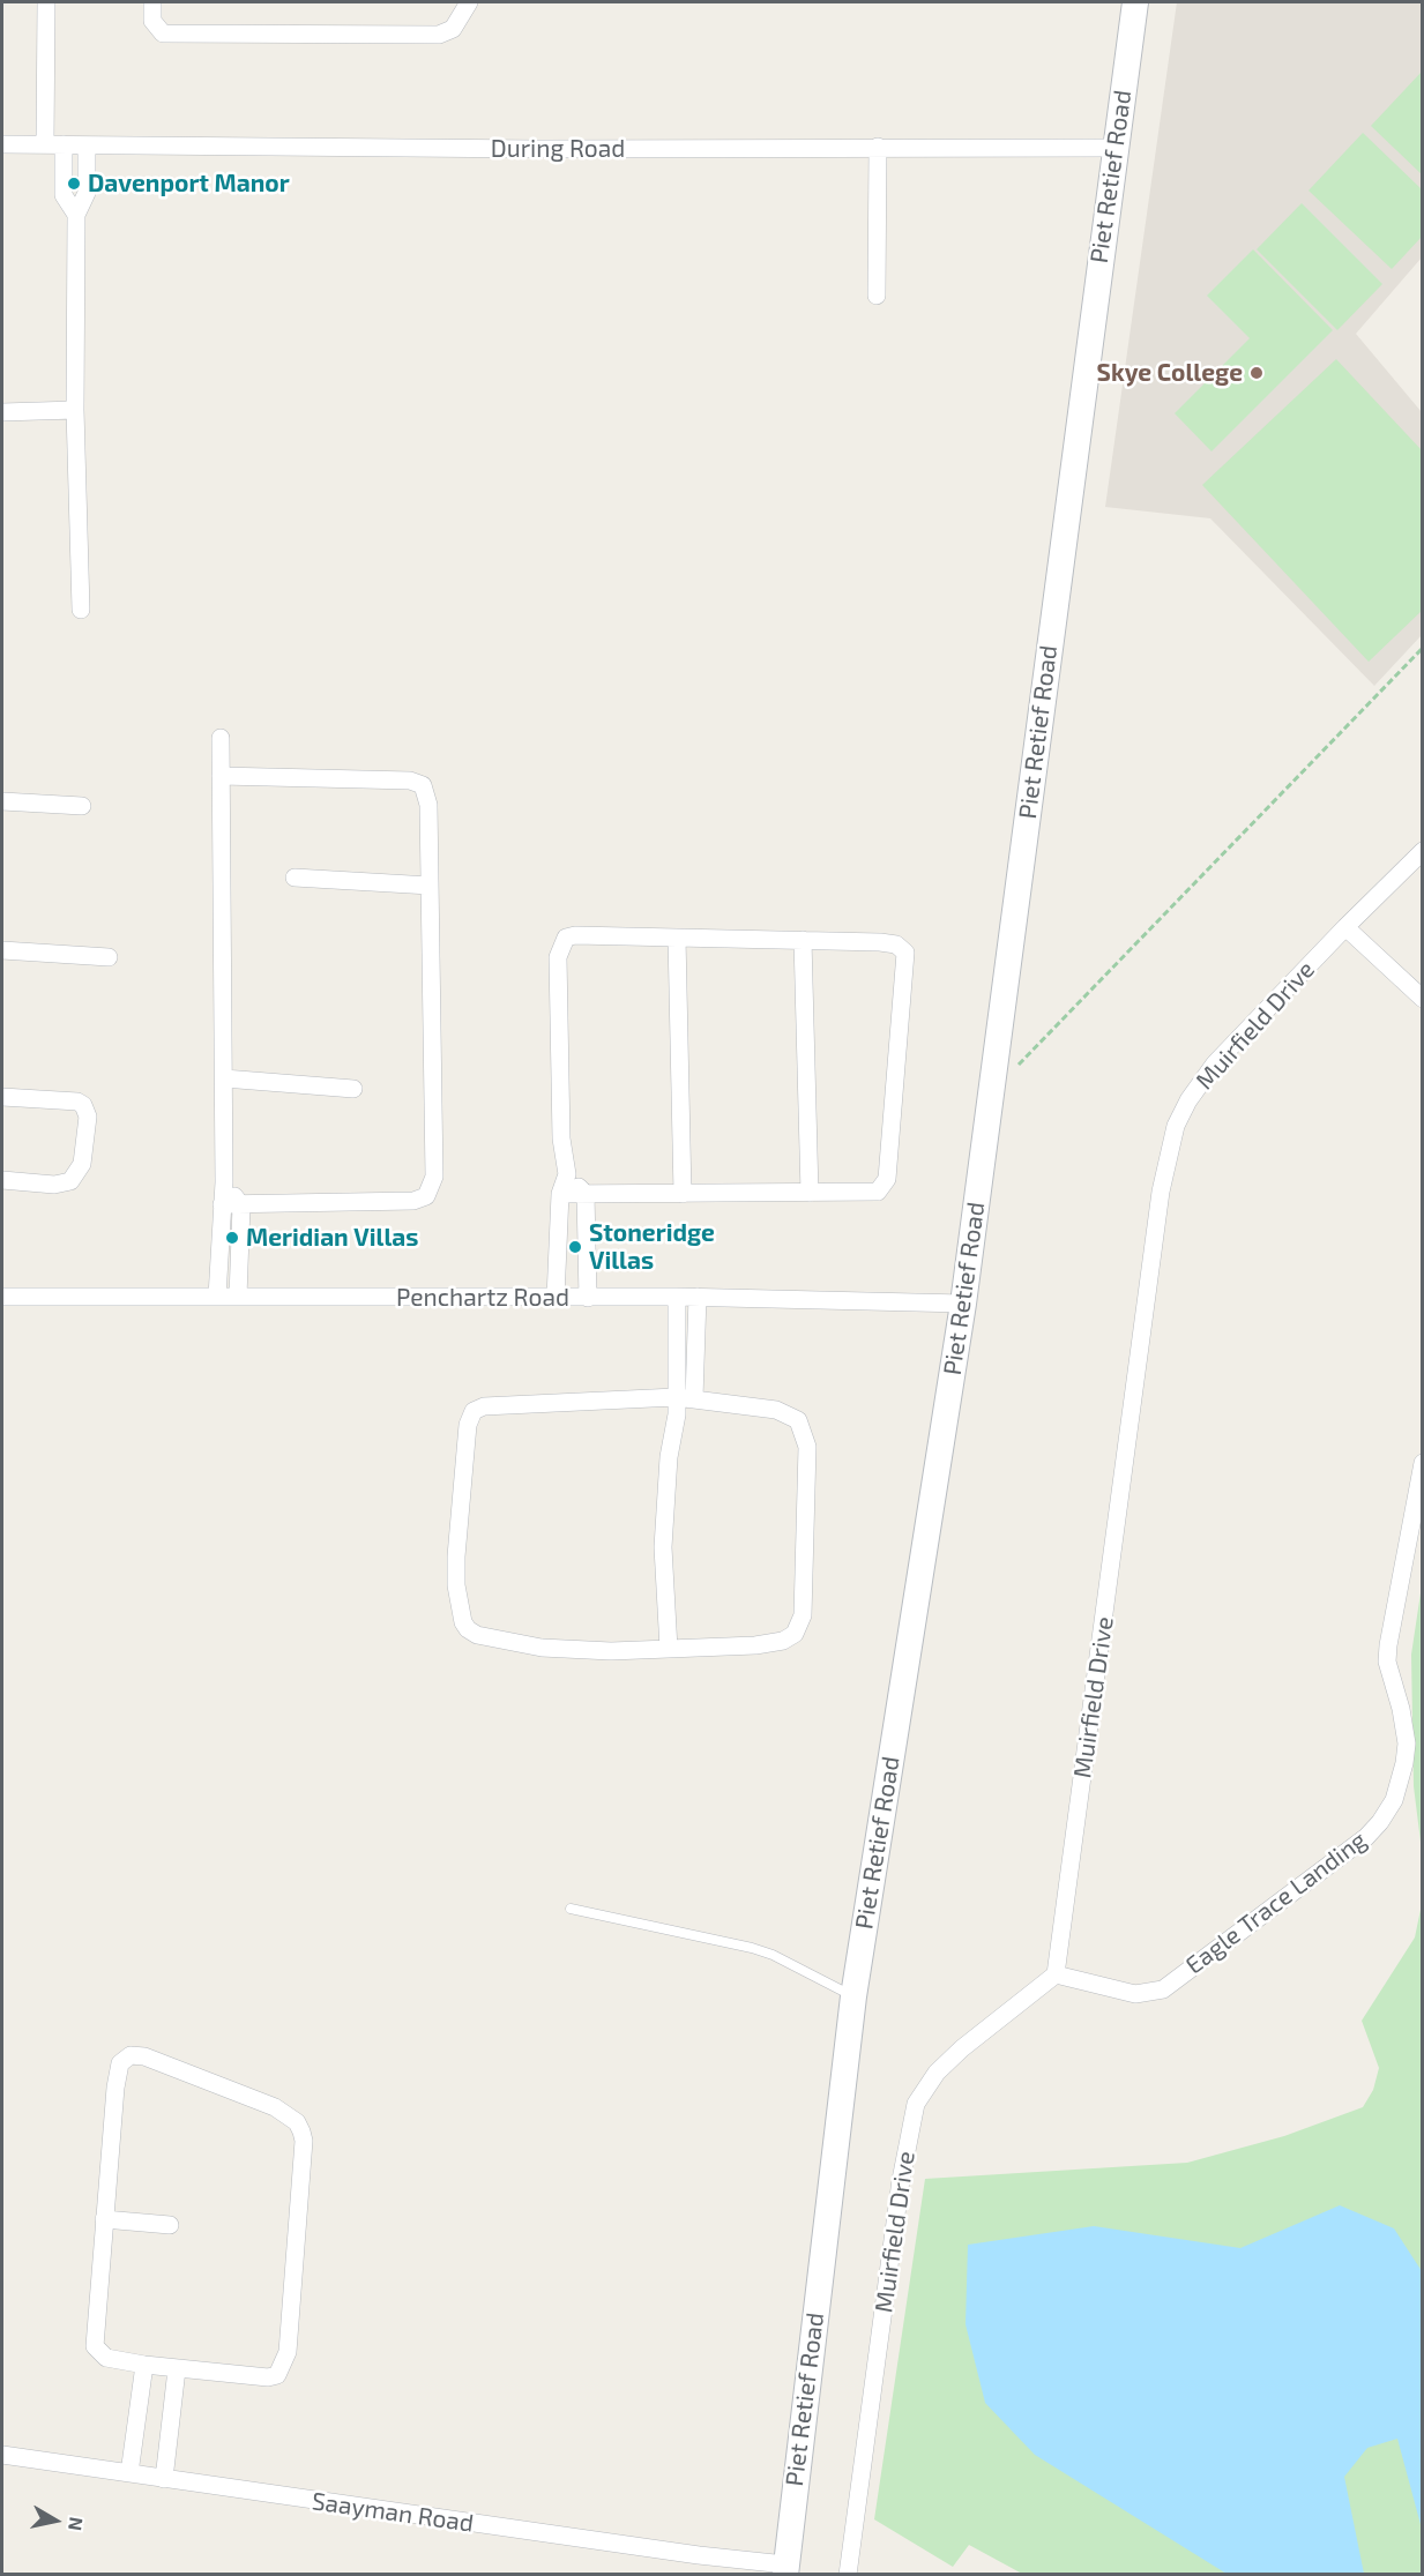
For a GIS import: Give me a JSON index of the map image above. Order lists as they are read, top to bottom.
{
  "streets": {
    "street": [
      "During Road",
      "Piet Retief Road",
      "Muirfield Drive",
      "Penchartz Road",
      "Eagle Trace Landing",
      "Saayman Road"
    ]
  },
  "crossings": [
    ["During Road", "Piet Retief Road"],
    ["Piet Retief Road", "Penchartz Road"],
    ["Piet Retief Road", "Saayman Road"],
    ["Muirfield Drive", "Eagle Trace Landing"]
  ],
  "places": [
    "Davenport Manor",
    "Skye College",
    "Meridian Villas",
    "Stoneridge Villas"
  ],
  "north": "right"
}
